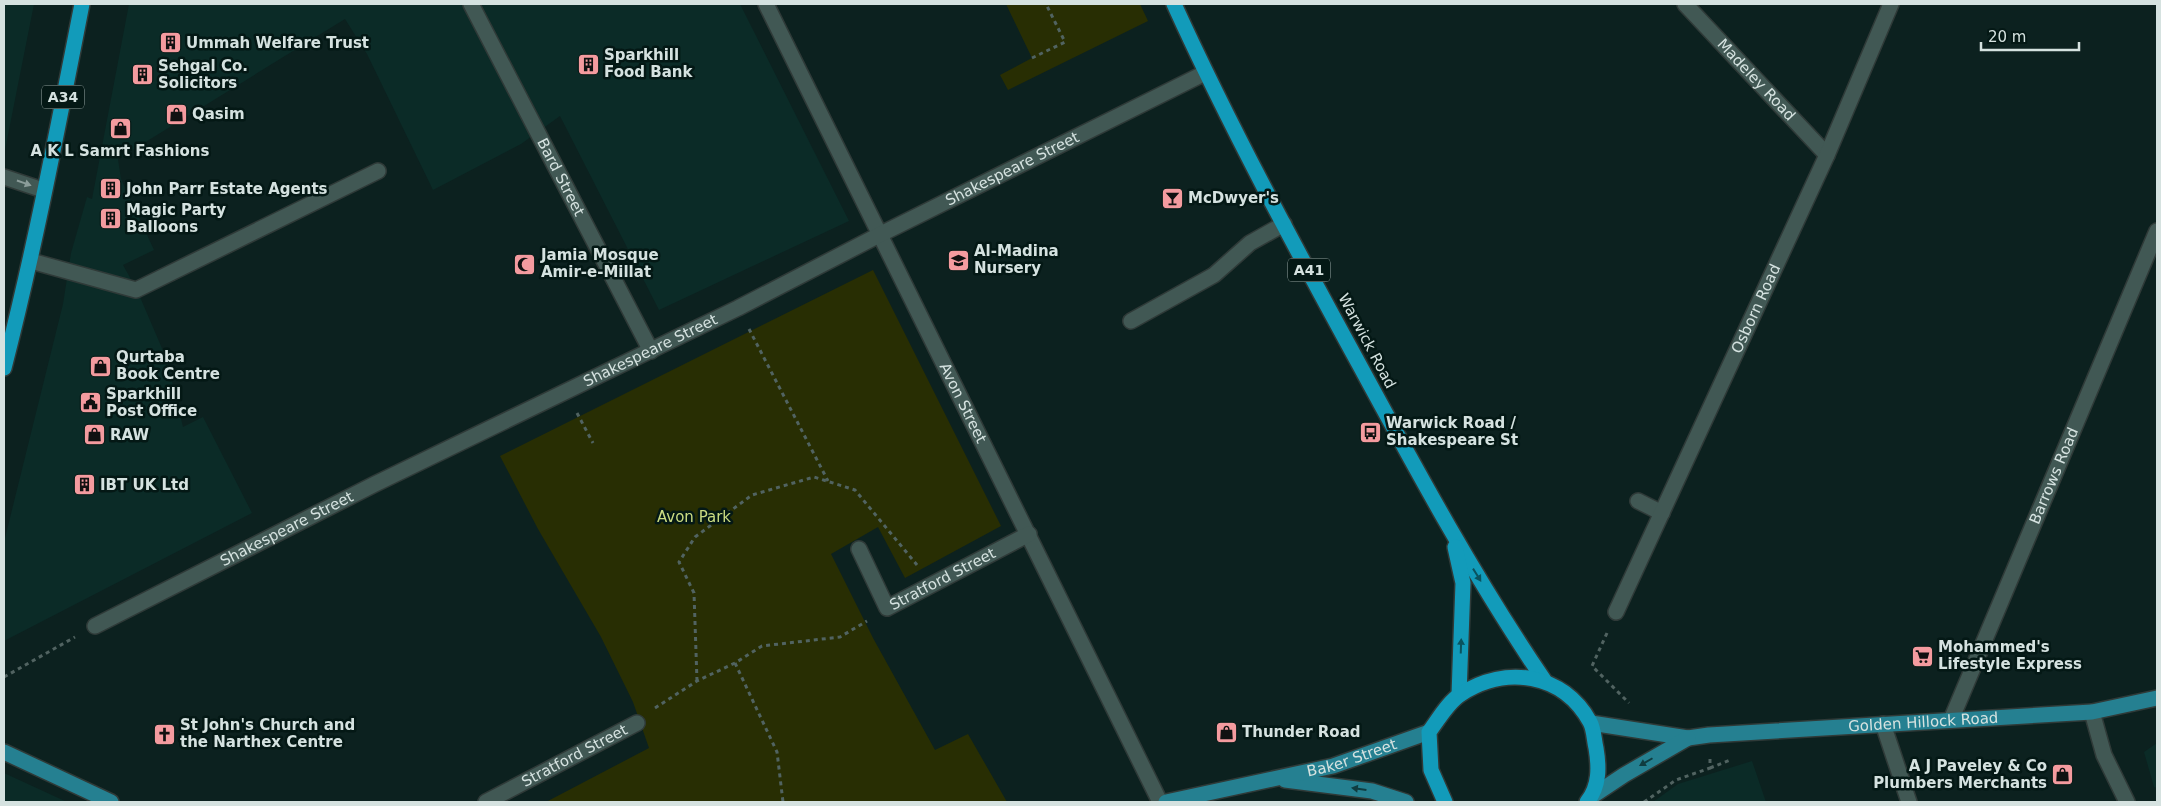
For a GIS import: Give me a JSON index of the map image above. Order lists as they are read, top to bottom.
{
  "streets": {
    "highway": ["A34", "A41", "Warwick Road"],
    "main road": ["Golden Hillock Road", "Baker Street"],
    "street": [
      "Madeley Road",
      "Shakespeare Street",
      "Bard Street",
      "Osborn Road",
      "Avon Street",
      "Barrows Road",
      "Stratford Street"
    ]
  },
  "crossings": [
    ["Madeley Road", "Osborn Road"],
    ["Shakespeare Street", "Bard Street"],
    ["Shakespeare Street", "Warwick Road"],
    ["Shakespeare Street", "Avon Street"],
    ["Avon Street", "Stratford Street"],
    ["Barrows Road", "Golden Hillock Road"]
  ],
  "parks": ["Avon Park"],
  "places": {
    "building": [
      "Ummah Welfare Trust",
      "Sparkhill Food Bank",
      "Sehgal Co. Solicitors",
      "John Parr Estate Agents",
      "Magic Party Balloons",
      "IBT UK Ltd"
    ],
    "shop": [
      "Qasim",
      "A K L Samrt Fashions",
      "Qurtaba Book Centre",
      "RAW",
      "Thunder Road",
      "A J Paveley & Co Plumbers Merchants"
    ],
    "bar": ["McDwyer's"],
    "school or university": ["Al-Madina Nursery"],
    "mosque": ["Jamia Mosque Amir-e-Millat"],
    "public building": ["Sparkhill Post Office"],
    "bus stop": ["Warwick Road / Shakespeare St"],
    "supermarket": ["Mohammed's Lifestyle Express"],
    "church": ["St John's Church and the Narthex Centre"]
  },
  "scale_bar": "20 m"
}
